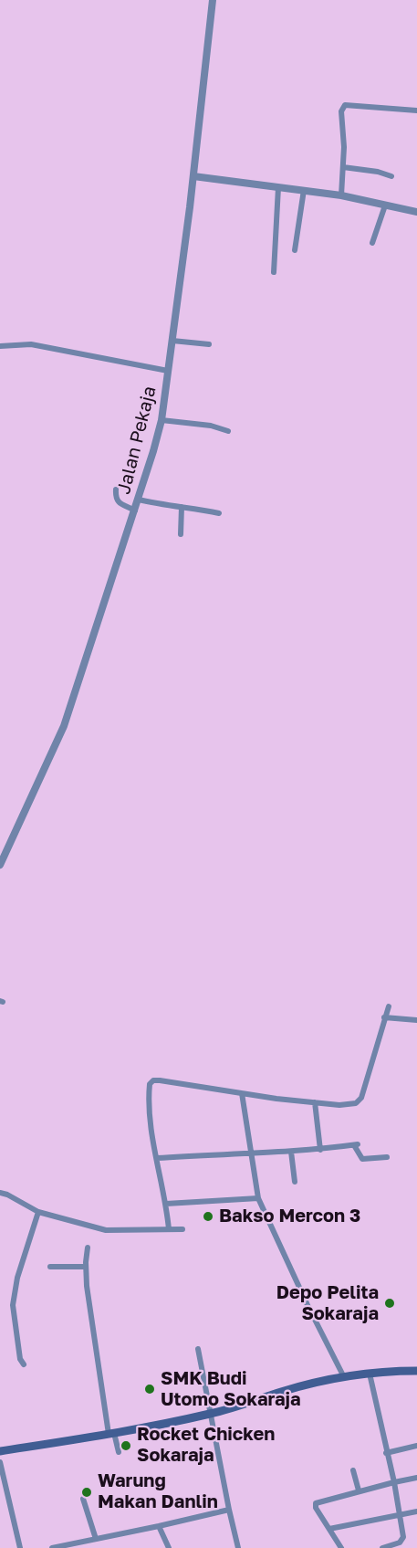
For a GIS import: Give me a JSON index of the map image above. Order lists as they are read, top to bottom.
{
  "streets": {
    "street": ["Jalan Pekaja"]
  },
  "places": [
    "Bakso Mercon 3",
    "Depo Pelita Sokaraja",
    "SMK Budi Utomo Sokaraja",
    "Rocket Chicken Sokaraja",
    "Warung Makan Danlin"
  ]
}
